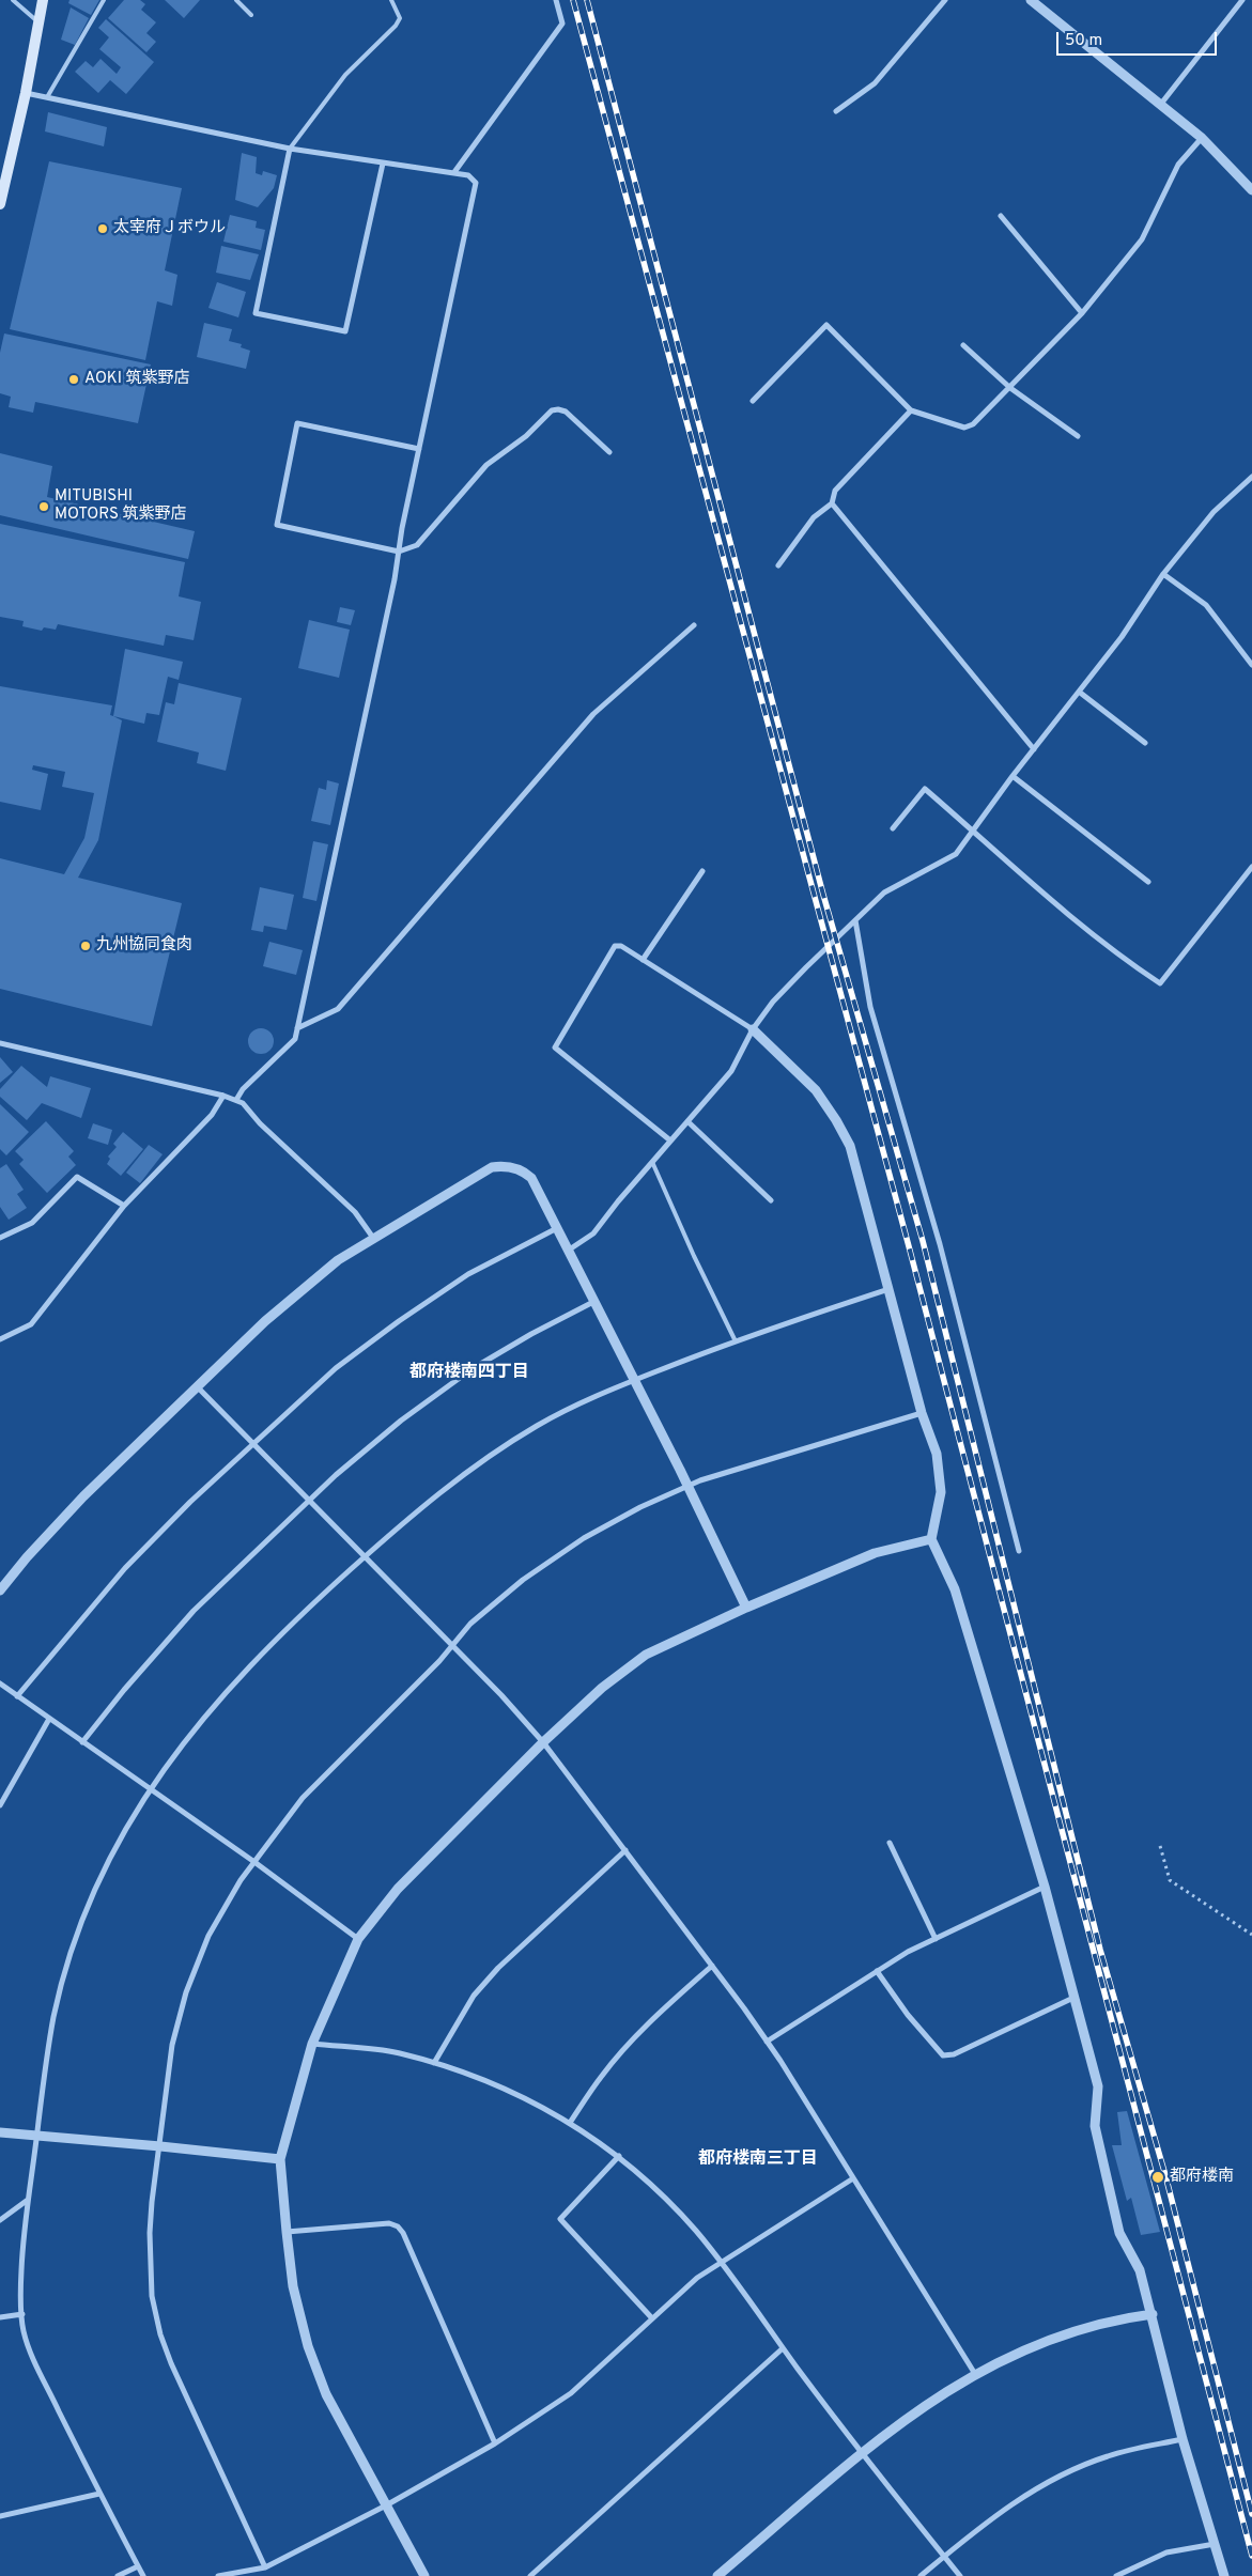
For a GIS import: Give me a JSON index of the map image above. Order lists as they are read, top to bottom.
{
  "districts": ["都府楼南四丁目", "都府楼南三丁目"],
  "places": [
    "太宰府Ｊボウル",
    "AOKI 筑紫野店",
    "MITUBISHI MOTORS 筑紫野店",
    "九州協同食肉",
    "都府楼南"
  ],
  "scale_bar": "50 m"
}
